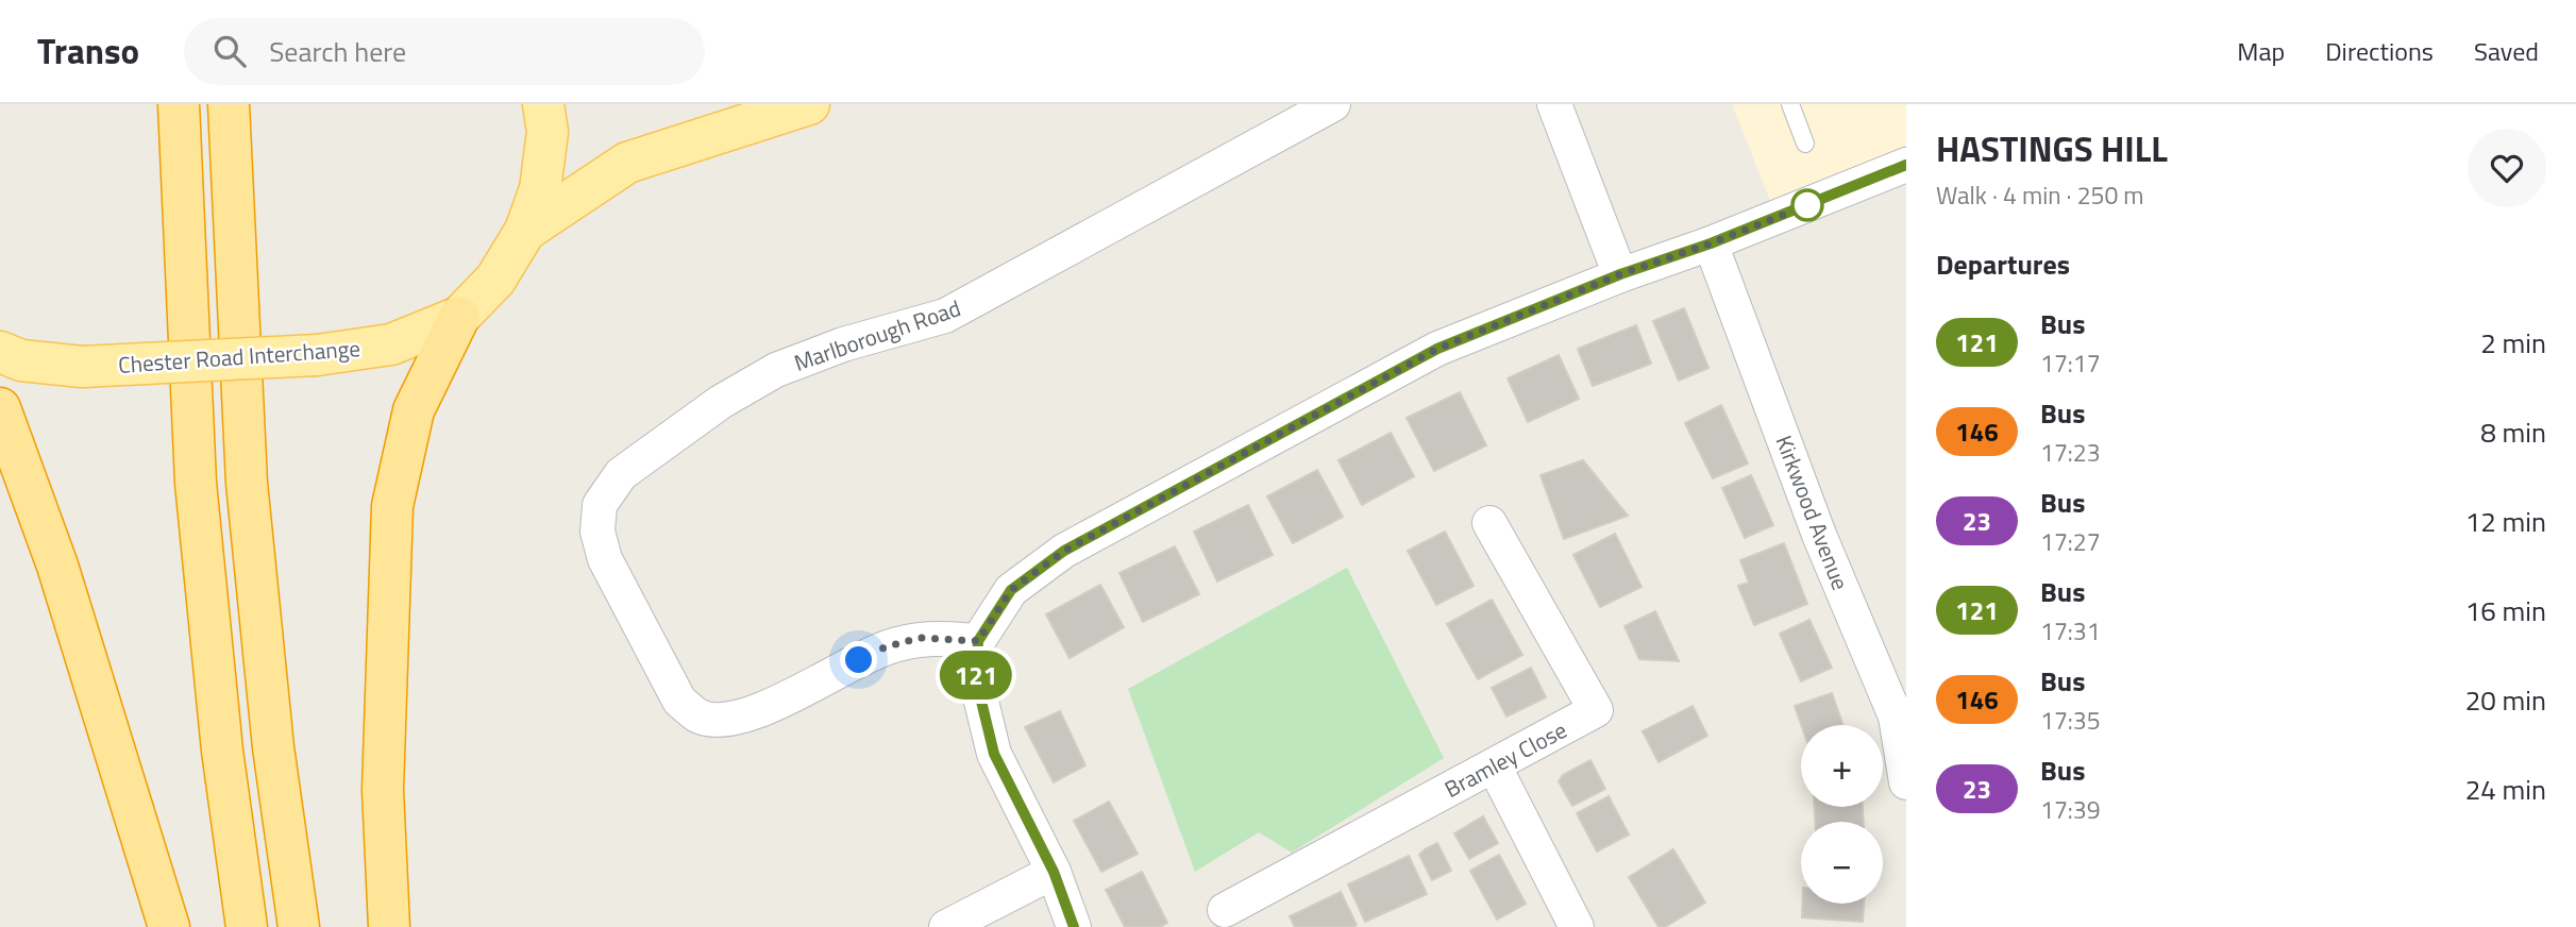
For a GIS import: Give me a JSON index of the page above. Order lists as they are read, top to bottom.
{
  "streets": {
    "main road": ["Chester Road Interchange"],
    "street": ["Marlborough Road", "Kirkwood Avenue", "Bramley Close"]
  },
  "lines": ["bus line 121"],
  "page": {
    "header": "Transo",
    "search": "Search here",
    "nav": ["Map", "Directions", "Saved"],
    "on_map": "121",
    "heading": [
      ["HASTINGS HILL", "Walk · 4 min · 250 m"],
      "Departures"
    ],
    "list": [
      {
        "mark": "121",
        "name": "Bus",
        "note": "17:17",
        "value": "2 min"
      },
      {
        "mark": "146",
        "name": "Bus",
        "note": "17:23",
        "value": "8 min"
      },
      {
        "mark": "23",
        "name": "Bus",
        "note": "17:27",
        "value": "12 min"
      },
      {
        "mark": "121",
        "name": "Bus",
        "note": "17:31",
        "value": "16 min"
      },
      {
        "mark": "146",
        "name": "Bus",
        "note": "17:35",
        "value": "20 min"
      },
      {
        "mark": "23",
        "name": "Bus",
        "note": "17:39",
        "value": "24 min"
      }
    ],
    "map_buttons": ["+", "−"]
  }
}
